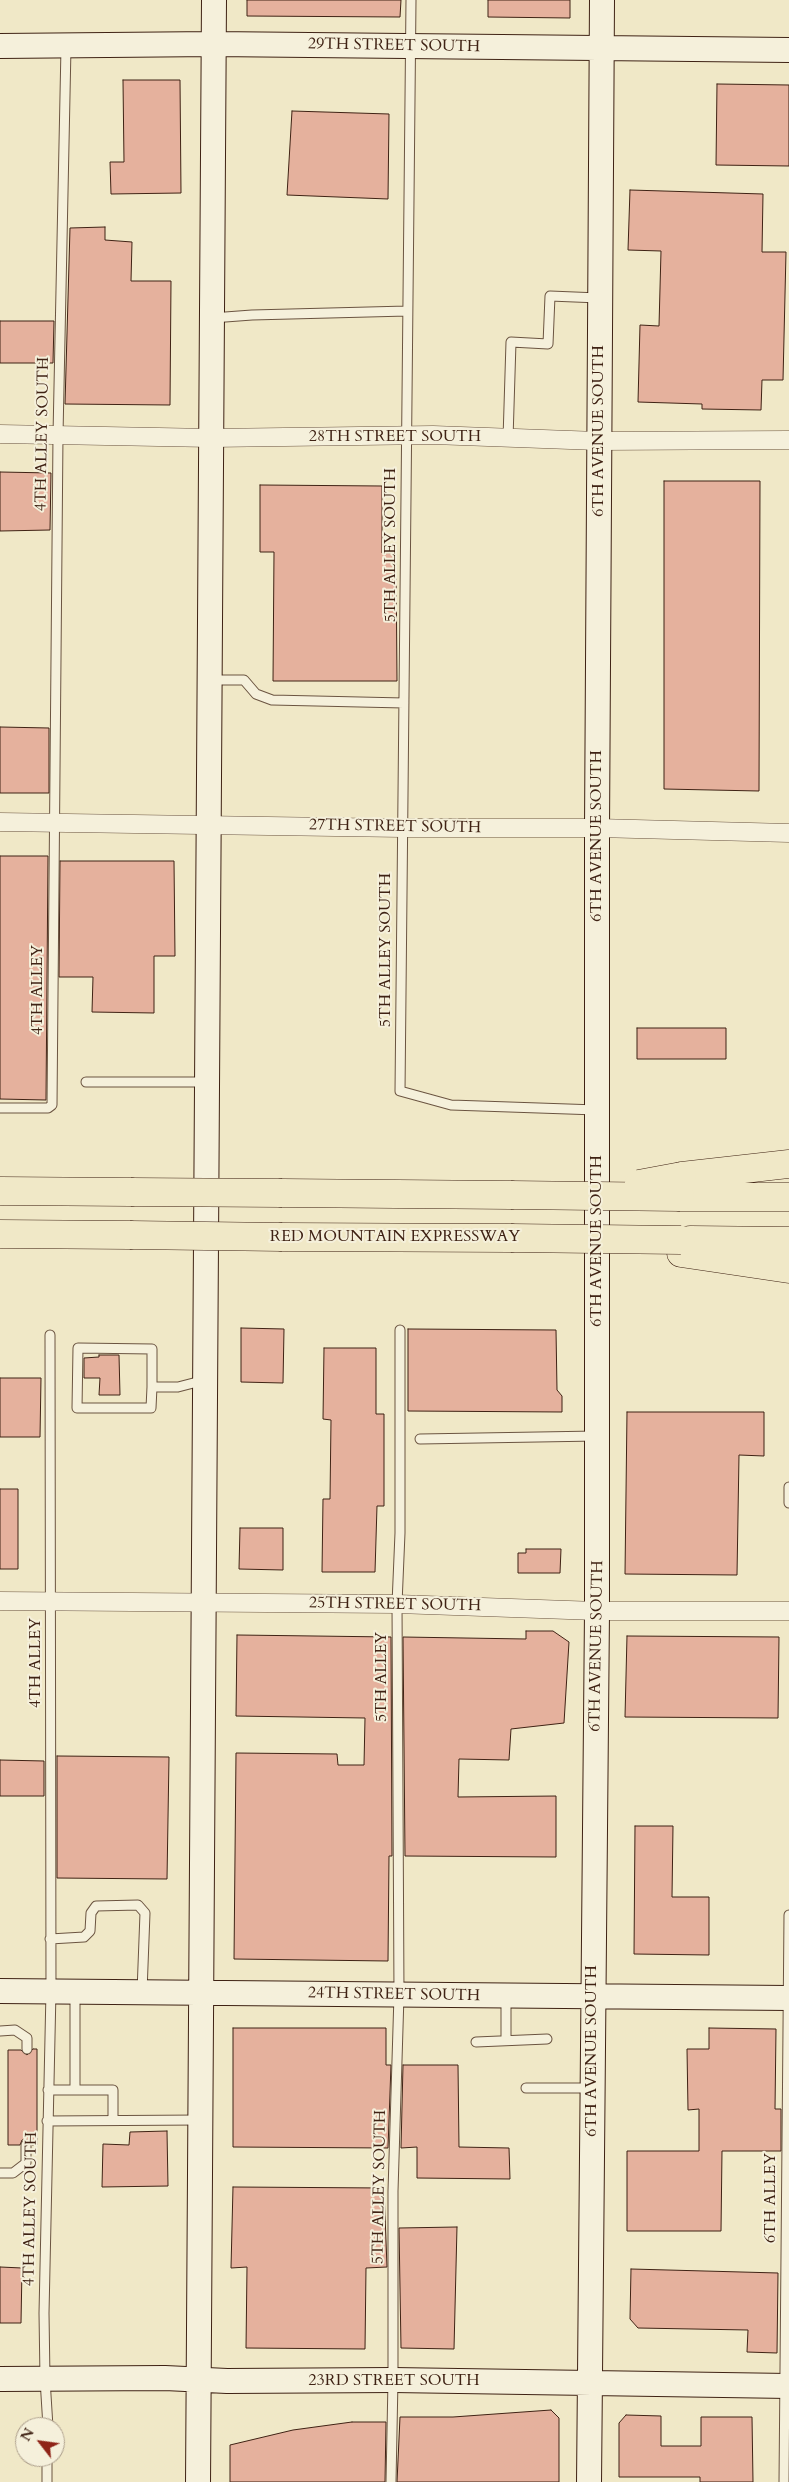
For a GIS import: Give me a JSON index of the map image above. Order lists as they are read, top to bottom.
{
  "streets": {
    "highway": ["RED MOUNTAIN EXPRESSWAY"],
    "street": [
      "29TH STREET SOUTH",
      "6TH AVENUE SOUTH",
      "28TH STREET SOUTH",
      "27TH STREET SOUTH",
      "25TH STREET SOUTH",
      "24TH STREET SOUTH",
      "23RD STREET SOUTH"
    ],
    "lane": [
      "4TH ALLEY SOUTH",
      "5TH ALLEY SOUTH",
      "4TH ALLEY",
      "5TH ALLEY",
      "6TH ALLEY"
    ]
  },
  "crossings": [
    ["29TH STREET SOUTH", "6TH AVENUE SOUTH"],
    ["29TH STREET SOUTH", "4TH ALLEY SOUTH"],
    ["29TH STREET SOUTH", "5TH ALLEY SOUTH"],
    ["6TH AVENUE SOUTH", "28TH STREET SOUTH"],
    ["6TH AVENUE SOUTH", "5TH ALLEY SOUTH"],
    ["6TH AVENUE SOUTH", "27TH STREET SOUTH"],
    ["6TH AVENUE SOUTH", "25TH STREET SOUTH"],
    ["6TH AVENUE SOUTH", "24TH STREET SOUTH"],
    ["6TH AVENUE SOUTH", "23RD STREET SOUTH"],
    ["4TH ALLEY SOUTH", "28TH STREET SOUTH"],
    ["4TH ALLEY SOUTH", "27TH STREET SOUTH"],
    ["4TH ALLEY SOUTH", "4TH ALLEY"],
    ["4TH ALLEY SOUTH", "24TH STREET SOUTH"],
    ["4TH ALLEY SOUTH", "23RD STREET SOUTH"],
    ["28TH STREET SOUTH", "5TH ALLEY SOUTH"],
    ["5TH ALLEY SOUTH", "27TH STREET SOUTH"],
    ["5TH ALLEY SOUTH", "5TH ALLEY"],
    ["5TH ALLEY SOUTH", "24TH STREET SOUTH"],
    ["5TH ALLEY SOUTH", "23RD STREET SOUTH"],
    ["27TH STREET SOUTH", "4TH ALLEY"],
    ["4TH ALLEY", "25TH STREET SOUTH"],
    ["4TH ALLEY", "24TH STREET SOUTH"],
    ["25TH STREET SOUTH", "5TH ALLEY"],
    ["5TH ALLEY", "24TH STREET SOUTH"],
    ["24TH STREET SOUTH", "6TH ALLEY"],
    ["6TH ALLEY", "23RD STREET SOUTH"]
  ],
  "north": "top left"
}
